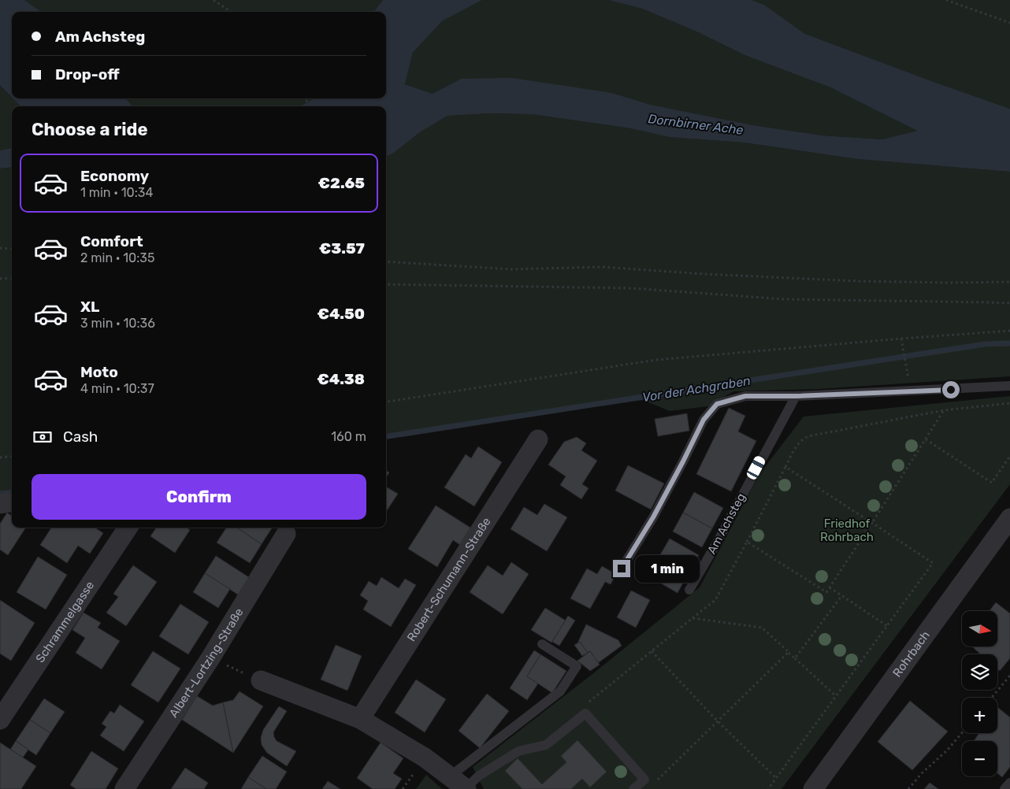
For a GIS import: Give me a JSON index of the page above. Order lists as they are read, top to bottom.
{
  "streets": {
    "street": [
      "Robert-Schumann-Straße",
      "Schrammelgasse",
      "Rohrbach",
      "Albert-Lortzing-Straße"
    ],
    "lane": ["Am Achsteg"]
  },
  "water": ["Dornbirner Ache", "Vor der Achgraben"],
  "parks": ["Friedhof Rohrbach"],
  "north": "right",
  "page": {
    "banner": ["Am Achsteg", "Drop-off"],
    "heading": "Choose a ride",
    "list": [
      {
        "name": "Economy",
        "note": "1 min · 10:34",
        "value": "€2.65"
      },
      {
        "name": "Comfort",
        "note": "2 min · 10:35",
        "value": "€3.57"
      },
      {
        "name": "XL",
        "note": "3 min · 10:36",
        "value": "€4.50"
      },
      {
        "name": "Moto",
        "note": "4 min · 10:37",
        "value": "€4.38"
      }
    ],
    "pay": ["Cash", "160 m"],
    "buttons": "Confirm",
    "bubble": "1 min",
    "map_buttons": ["+", "−"]
  }
}
